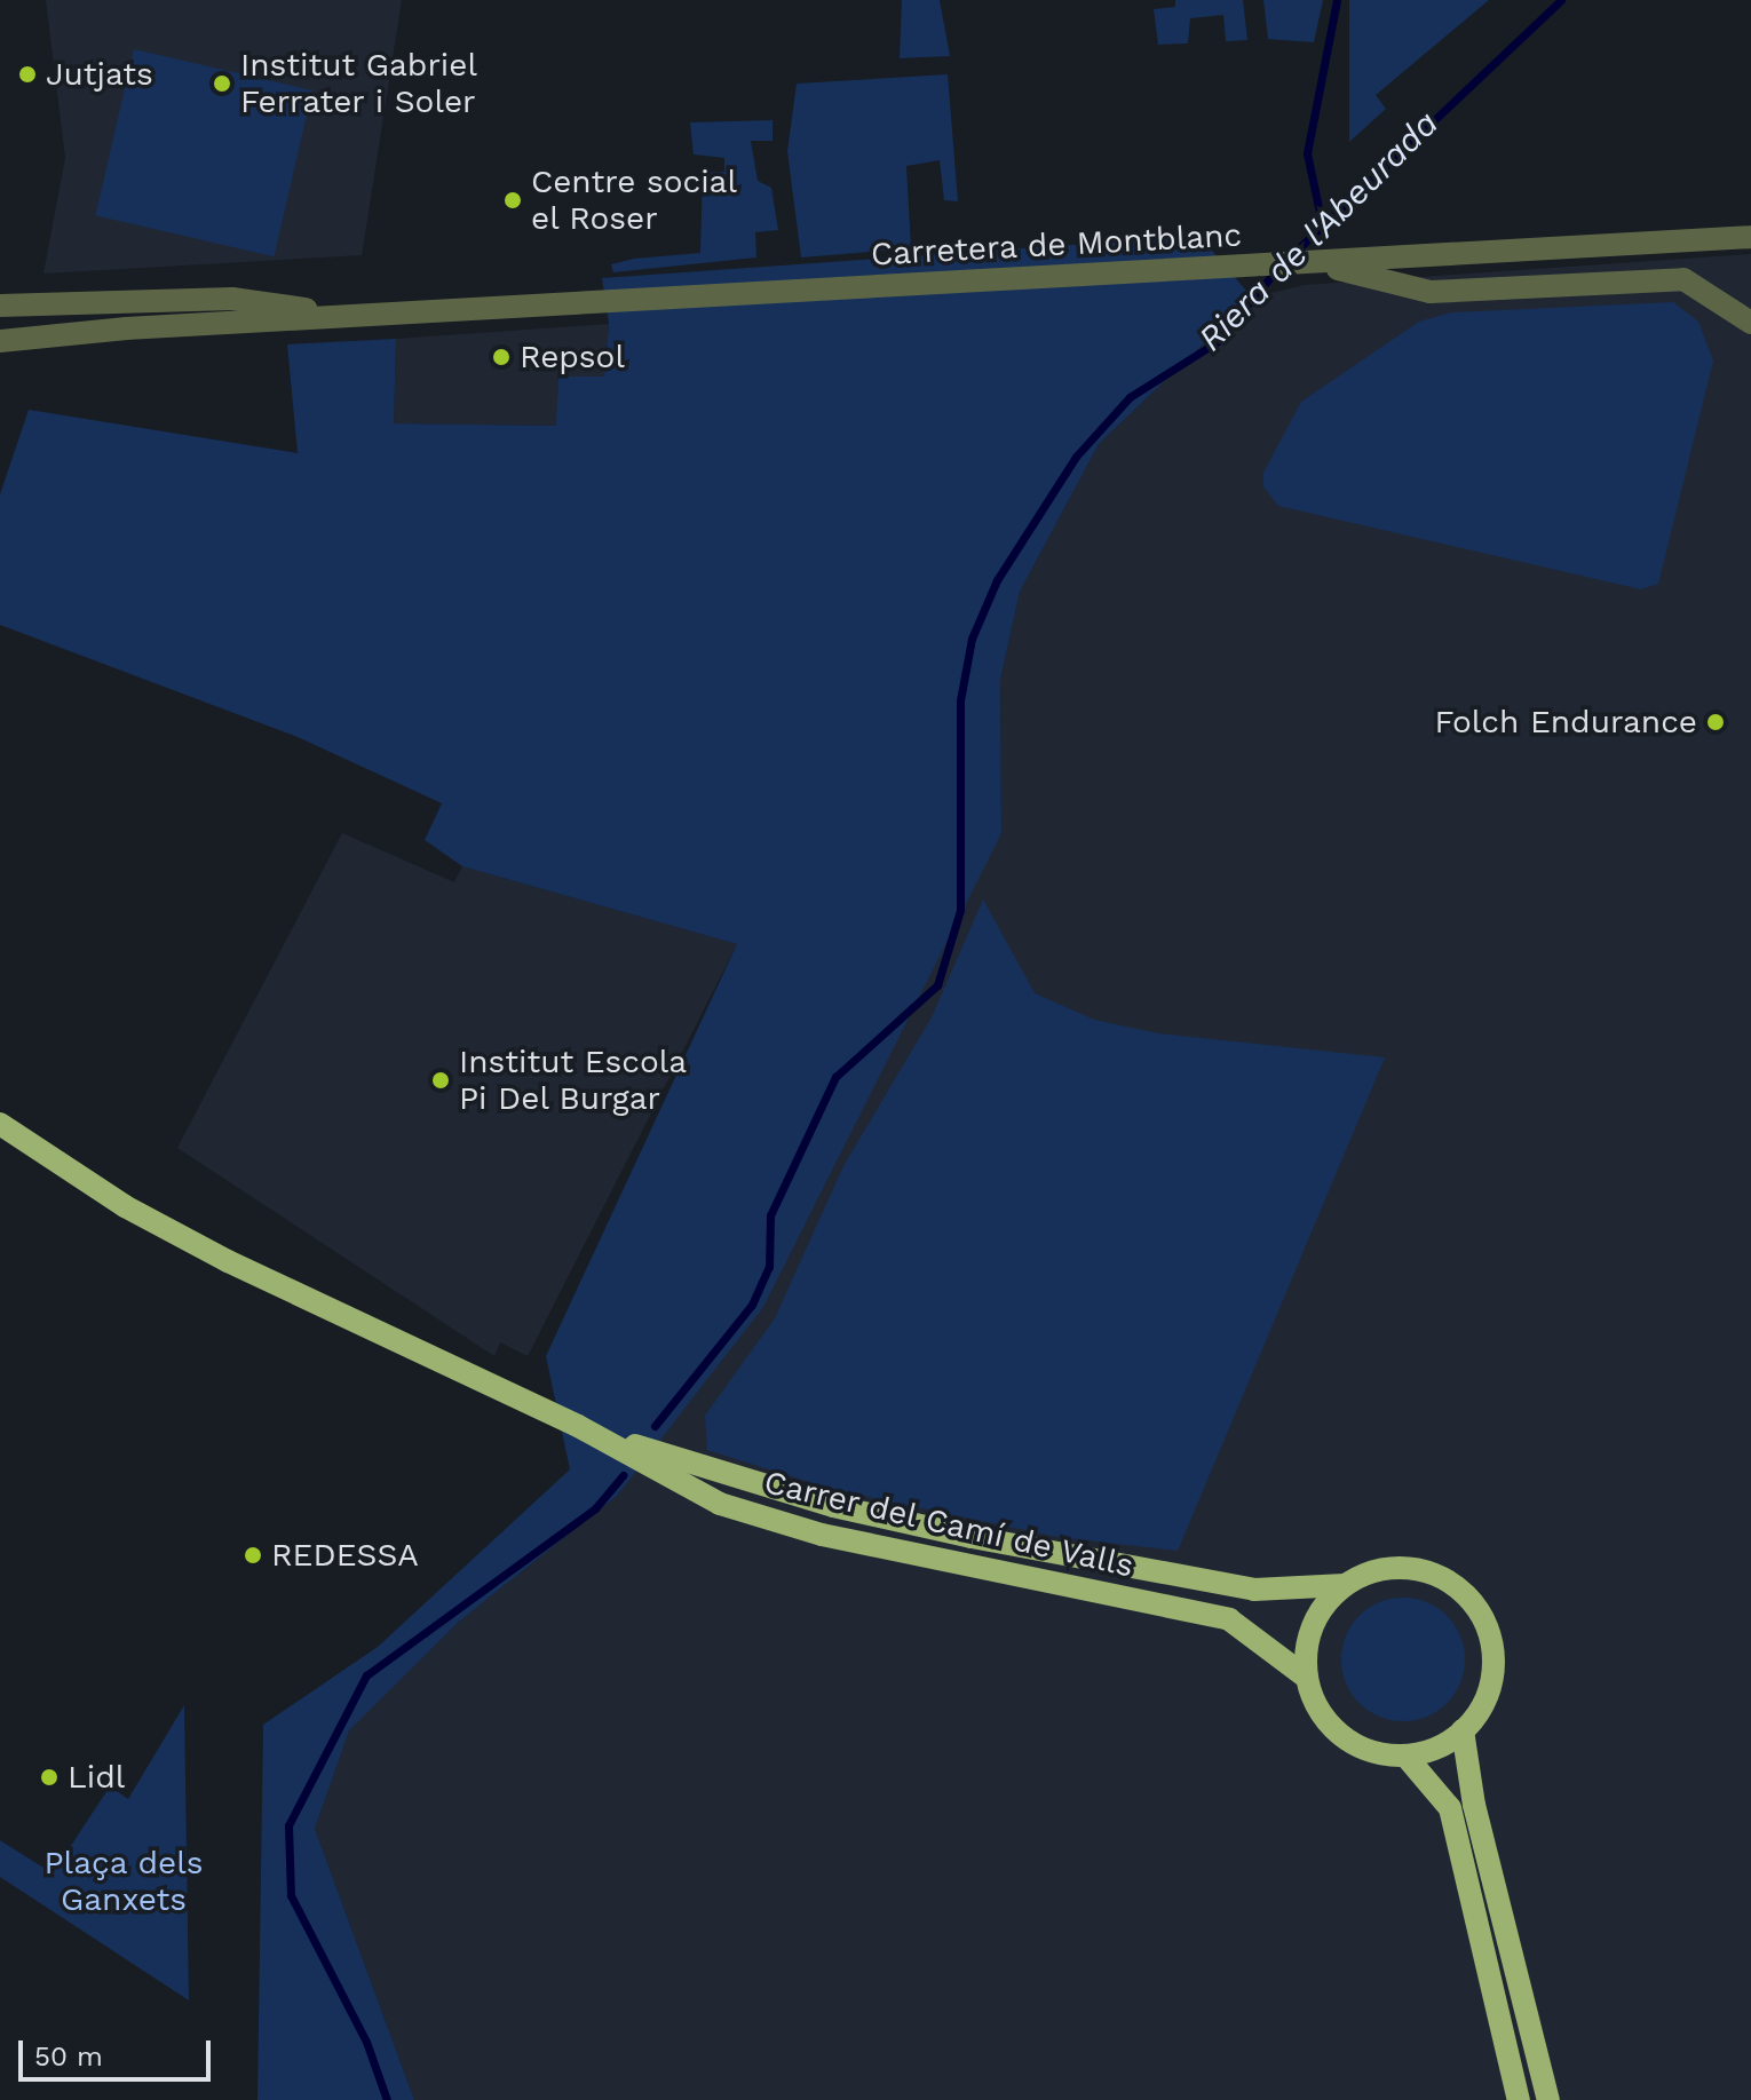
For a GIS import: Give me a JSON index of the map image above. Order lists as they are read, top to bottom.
{
  "streets": {
    "main road": ["Carrer del Camí de Valls"],
    "street": ["Carretera de Montblanc"]
  },
  "water": ["Riera de l'Abeurada"],
  "parks": ["Plaça dels Ganxets"],
  "places": [
    "Jutjats",
    "Institut Gabriel Ferrater i Soler",
    "Centre social el Roser",
    "Repsol",
    "Folch Endurance",
    "Institut Escola Pi Del Burgar",
    "REDESSA",
    "Lidl"
  ],
  "scale_bar": "50 m"
}
